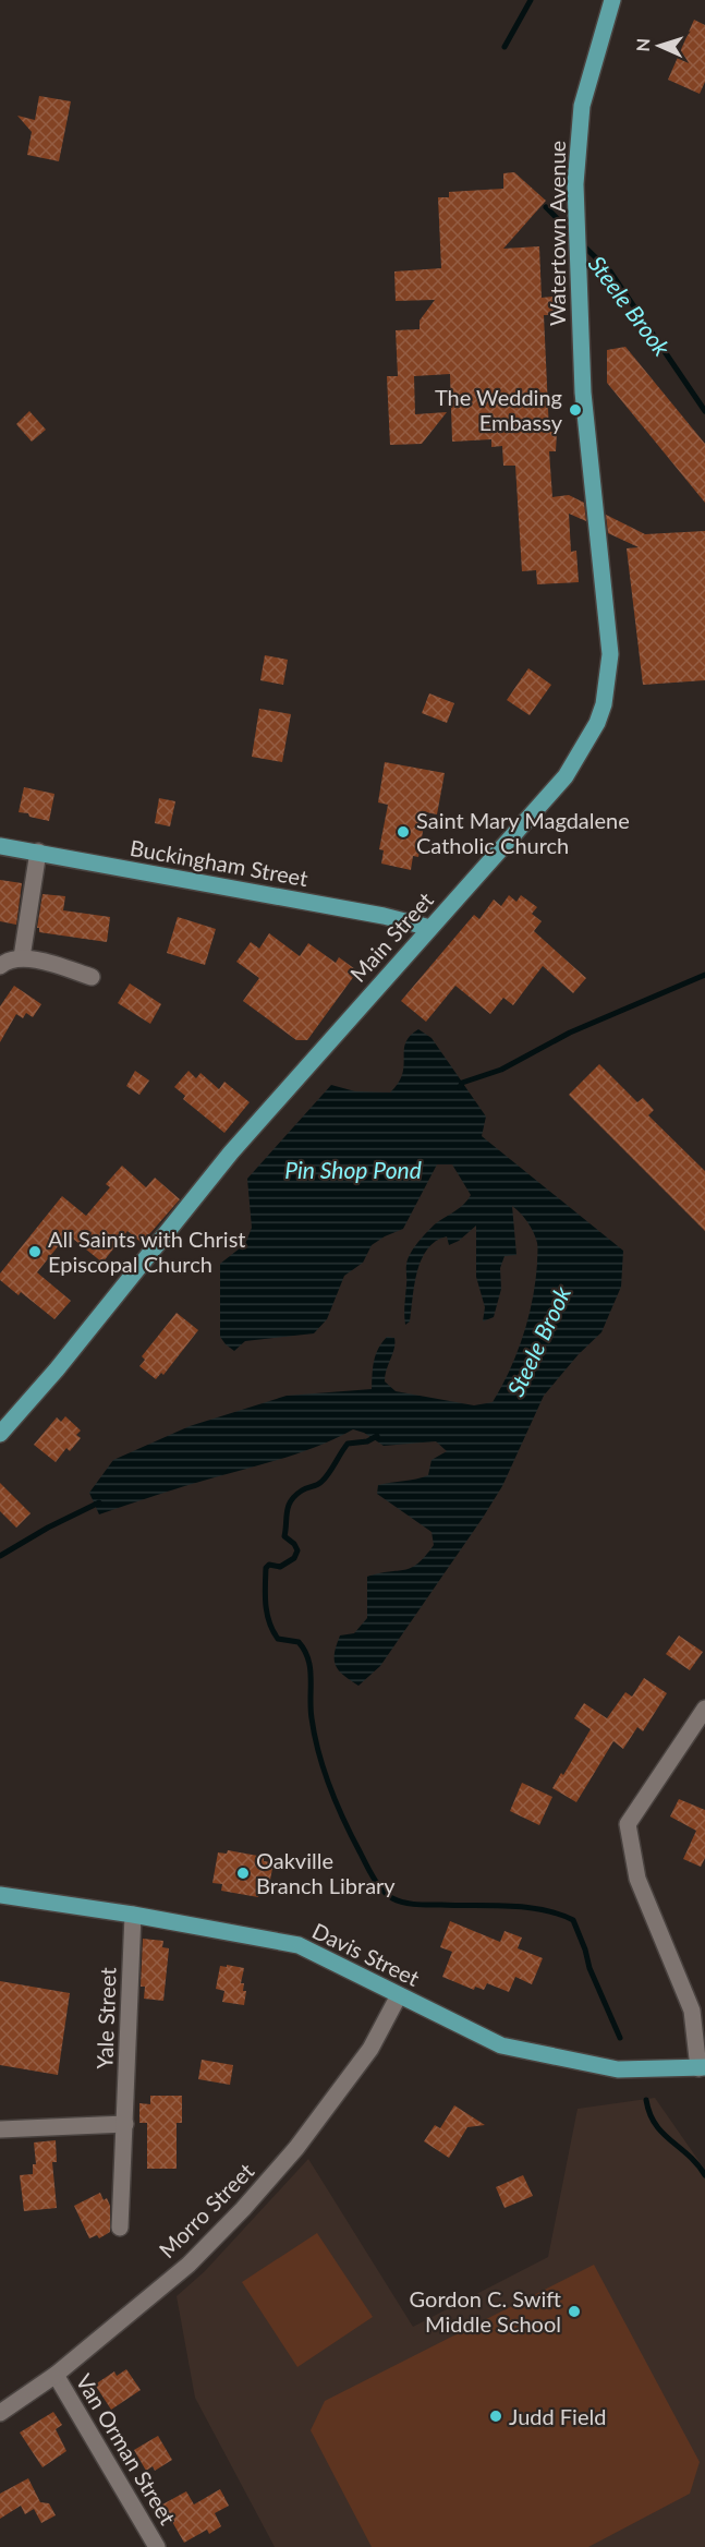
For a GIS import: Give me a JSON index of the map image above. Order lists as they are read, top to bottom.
{
  "streets": {
    "main road": [
      "Watertown Avenue",
      "Buckingham Street",
      "Main Street",
      "Davis Street"
    ],
    "street": ["Yale Street", "Morro Street", "Van Orman Street"]
  },
  "crossings": [
    ["Watertown Avenue", "Main Street"],
    ["Buckingham Street", "Main Street"],
    ["Davis Street", "Yale Street"],
    ["Davis Street", "Morro Street"],
    ["Morro Street", "Van Orman Street"]
  ],
  "water": ["Steele Brook", "Pin Shop Pond"],
  "places": [
    "The Wedding Embassy",
    "Saint Mary Magdalene Catholic Church",
    "All Saints with Christ Episcopal Church",
    "Oakville Branch Library",
    "Gordon C. Swift Middle School",
    "Judd Field"
  ],
  "north": "left"
}
